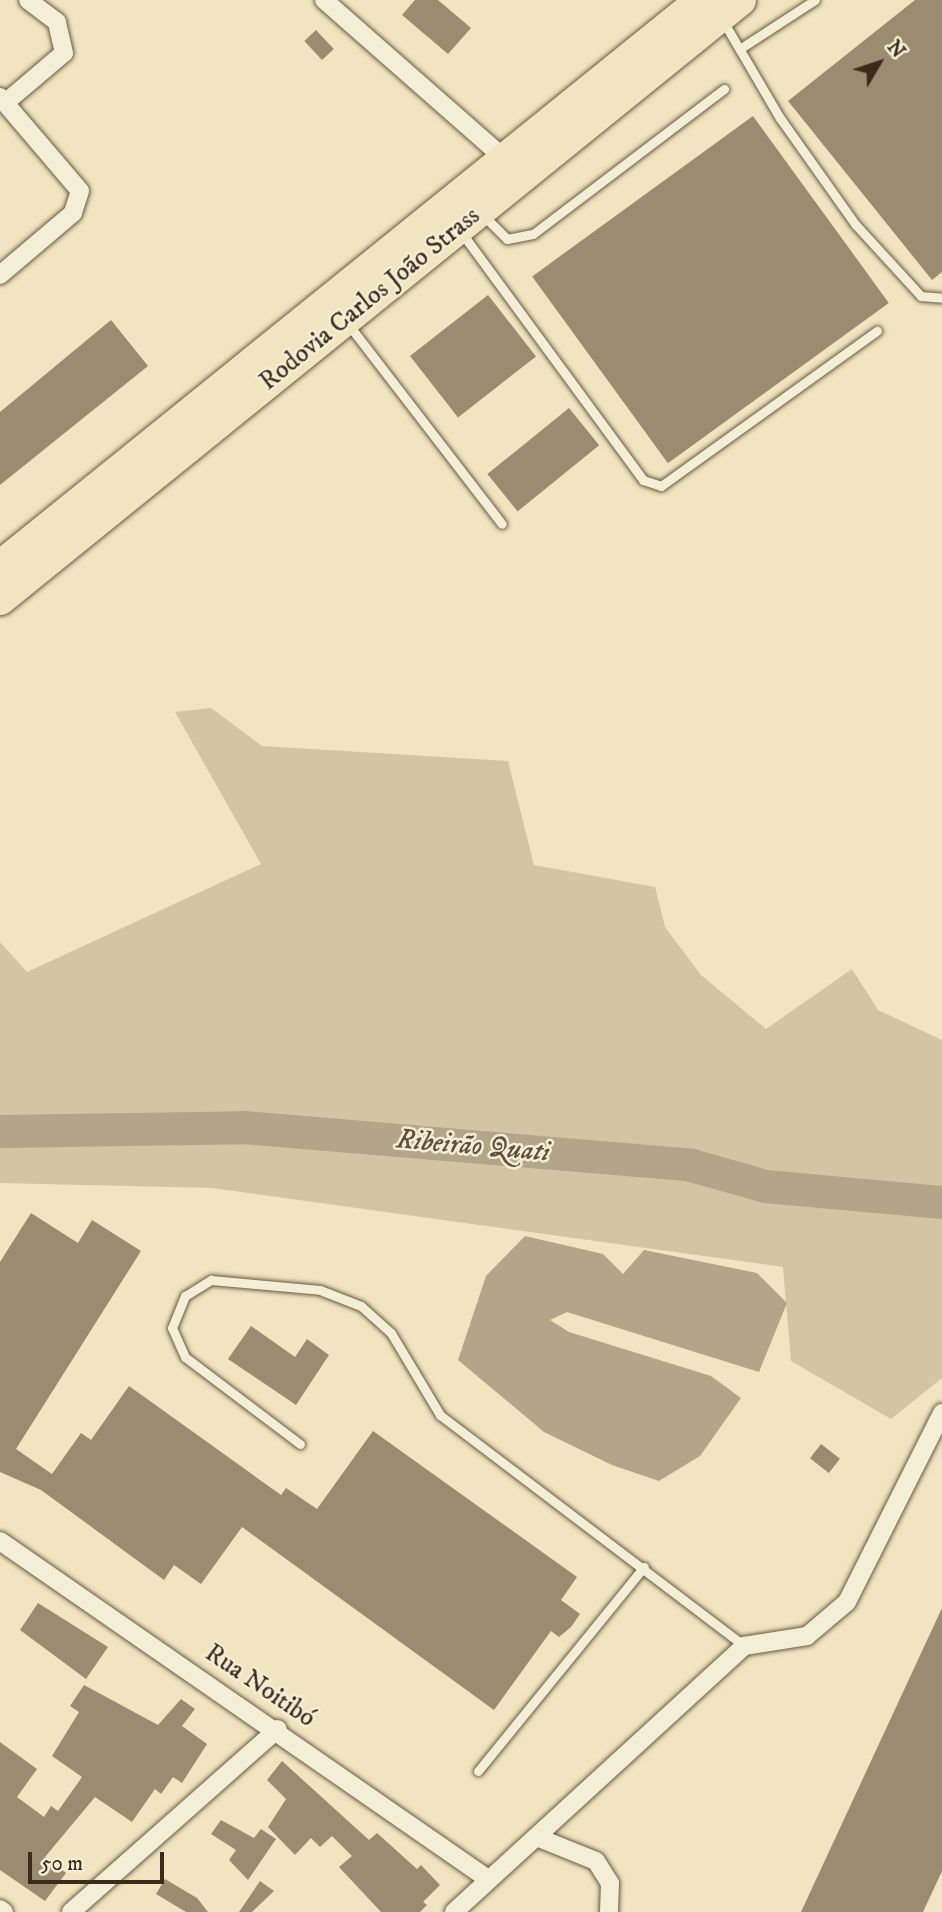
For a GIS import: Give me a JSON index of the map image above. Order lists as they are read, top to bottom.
{
  "streets": {
    "highway": ["Rodovia Carlos João Strass"],
    "street": ["Rua Noitibó"]
  },
  "water": ["Ribeirão Quati"],
  "scale_bar": "50 m",
  "north": "top right"
}
